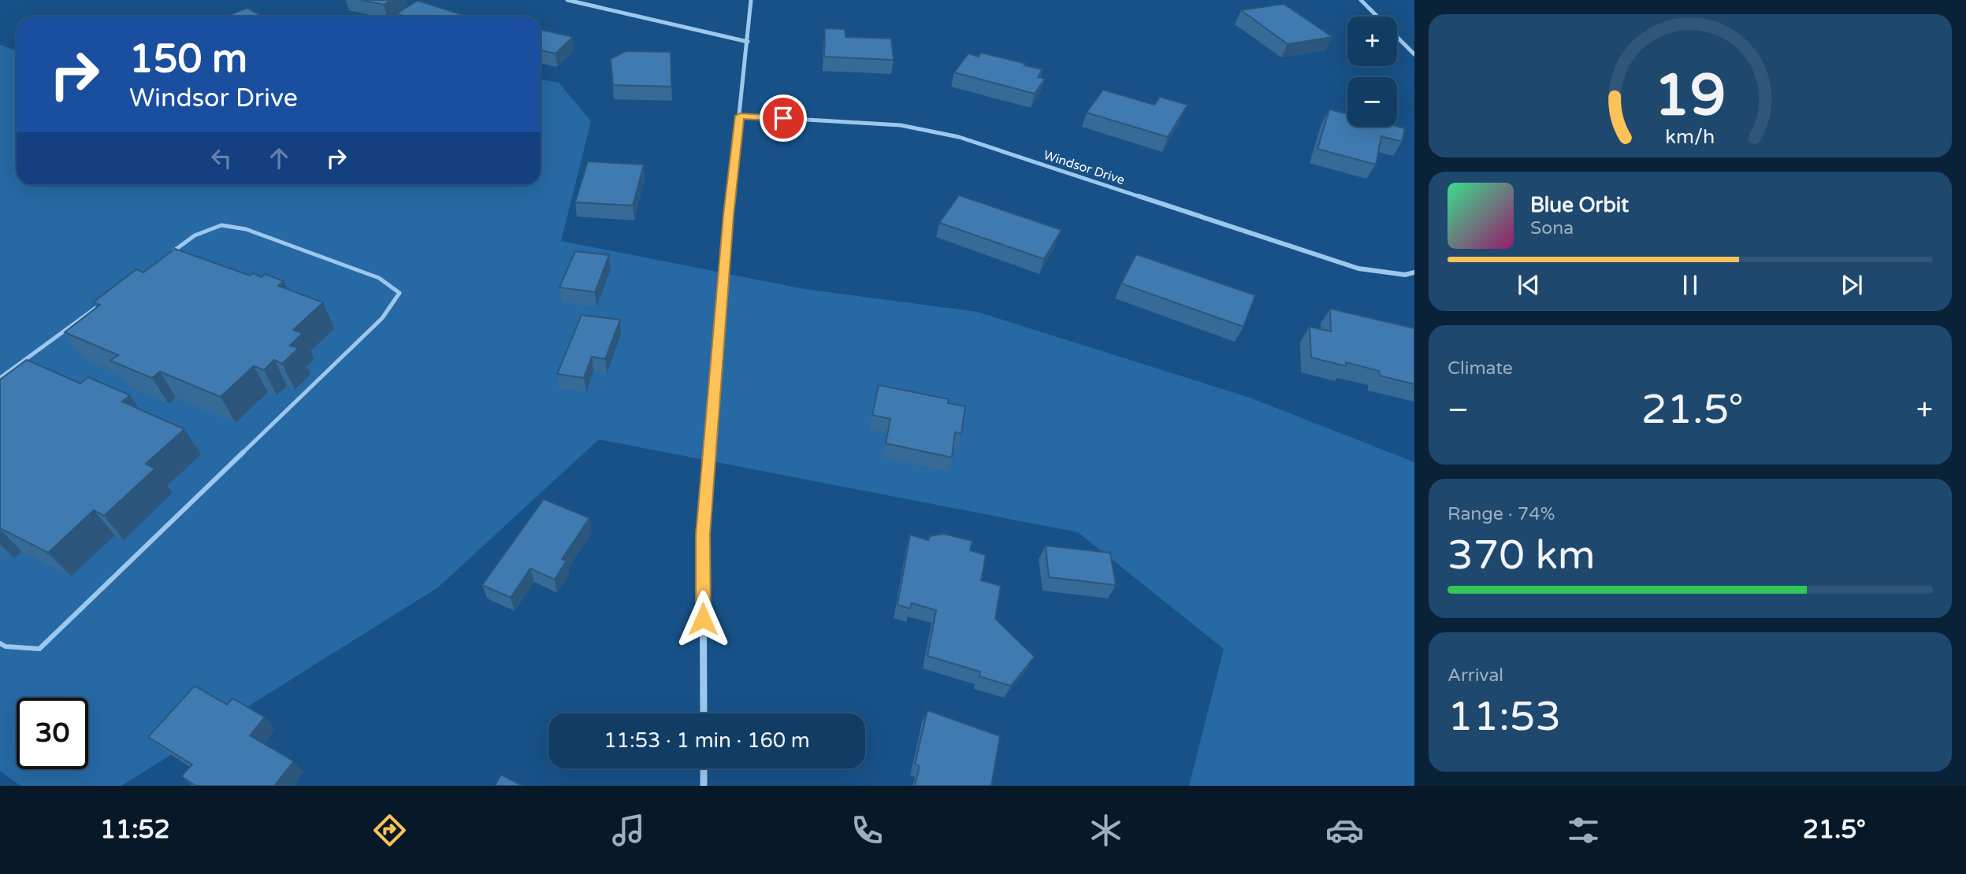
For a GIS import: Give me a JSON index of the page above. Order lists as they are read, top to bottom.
{
  "streets": {
    "street": ["Windsor Drive"]
  },
  "page": {
    "map_buttons": ["+", "−"],
    "turn": ["150 m", "Windsor Drive"],
    "song": ["Blue Orbit", "Sona"],
    "tile": [
      "Climate",
      ["Range · 74%", "370 km"],
      ["Arrival", "11:53"]
    ],
    "heat": ["−", "21.5°", "+"],
    "limit": "30",
    "trip": "11:53 · 1 min · 160 m",
    "tabs": ["11:52", "21.5°"],
    "gauge": ["19", "km/h"]
  }
}
